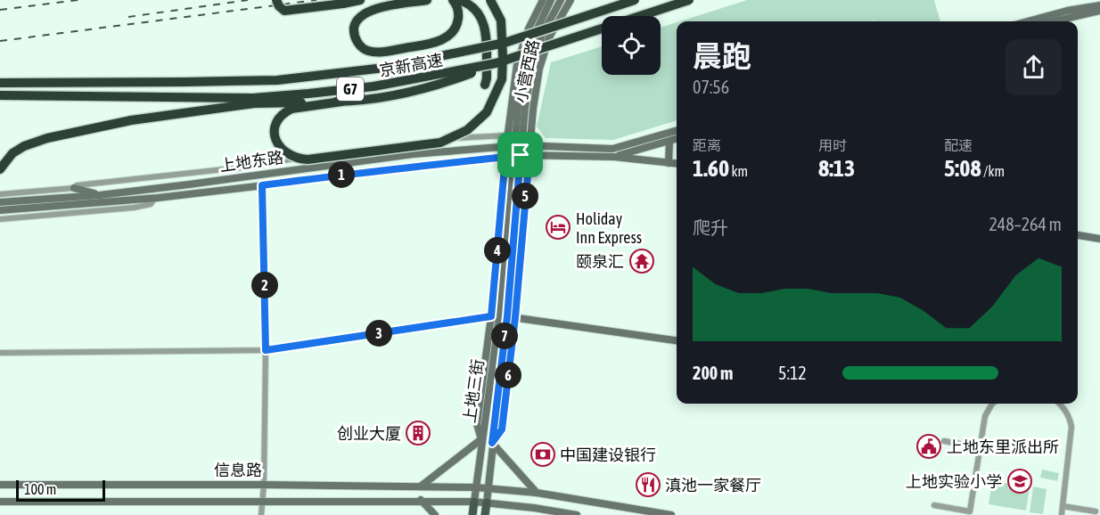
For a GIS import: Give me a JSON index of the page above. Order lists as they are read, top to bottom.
{
  "streets": {
    "highway": ["京新高速", "G7"],
    "main road": [
      "小营西路",
      "上地东路",
      "上地三街",
      "信息路"
    ]
  },
  "crossings": [
    ["小营西路", "上地东路"],
    ["小营西路", "上地三街"],
    ["上地东路", "上地三街"],
    ["上地三街", "信息路"]
  ],
  "places": {
    "hotel": ["Holiday Inn Express"],
    "temple": ["颐泉汇"],
    "building": ["创业大厦"],
    "public building": ["上地东里派出所"],
    "bank": ["中国建设银行"],
    "school or university": ["上地实验小学"],
    "restaurant": ["滇池一家餐厅"]
  },
  "scale_bar": "100 m",
  "page": {
    "heading": ["晨跑", "07:56"],
    "stats": [
      ["距离", "1.60 km"],
      ["用时", "8:13"],
      ["配速", "5:08 /km"]
    ],
    "pins": [
      "1",
      "5",
      "4",
      "2",
      "3",
      "7",
      "6"
    ],
    "chart": ["爬升", "248–264 m"],
    "list": [
      {
        "name": "200 m",
        "note": "5:12"
      }
    ],
    "scale": "100 m"
  }
}
